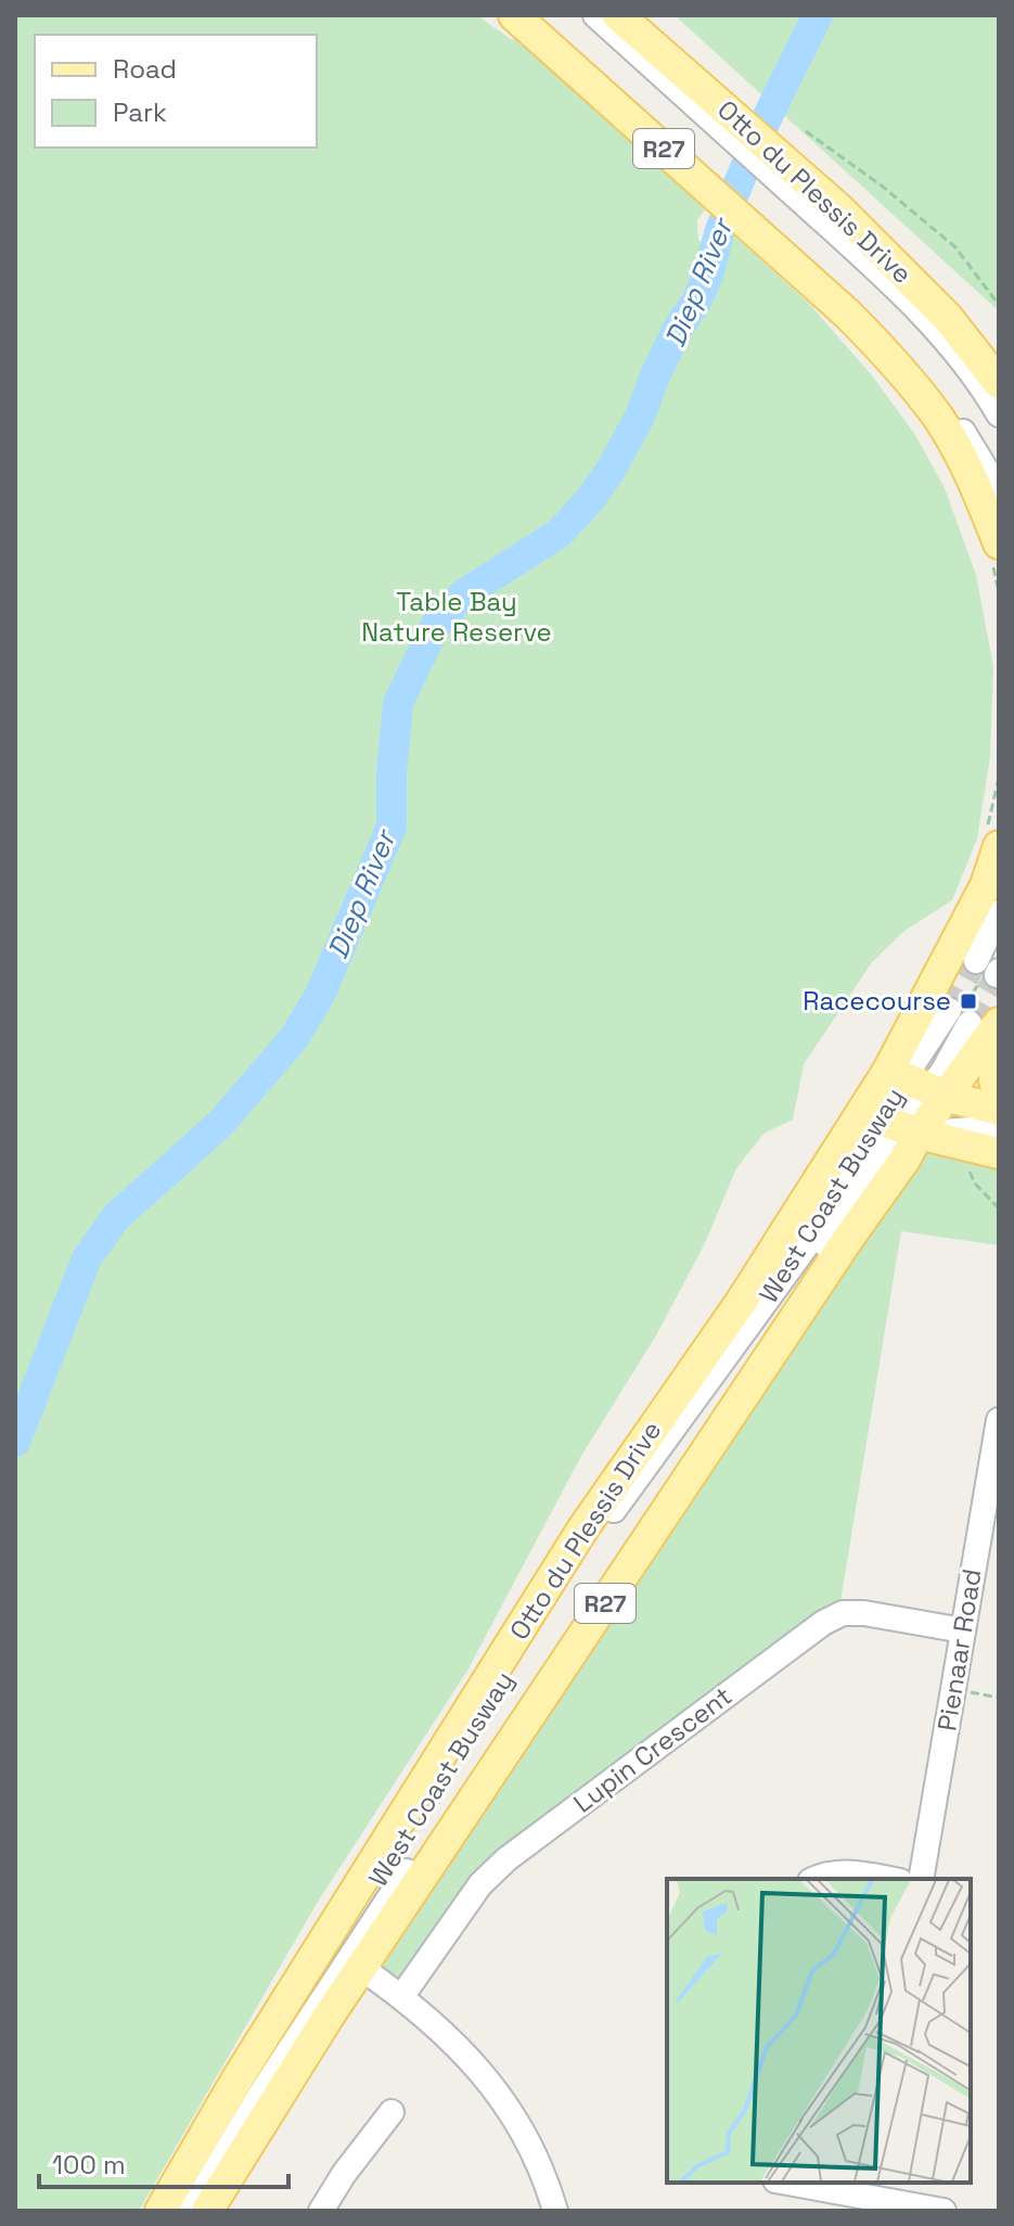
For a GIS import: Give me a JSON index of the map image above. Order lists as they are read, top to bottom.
{
  "streets": {
    "main road": ["R27", "Otto du Plessis Drive"],
    "street": ["West Coast Busway", "Pienaar Road", "Lupin Crescent"]
  },
  "crossings": [
    ["Otto du Plessis Drive", "West Coast Busway"],
    ["Pienaar Road", "Lupin Crescent"]
  ],
  "water": ["Diep River"],
  "parks": ["Table Bay Nature Reserve"],
  "places": {
    "transit": ["Racecourse"]
  },
  "legend": ["Road", "Park"],
  "scale_bar": "100 m"
}
